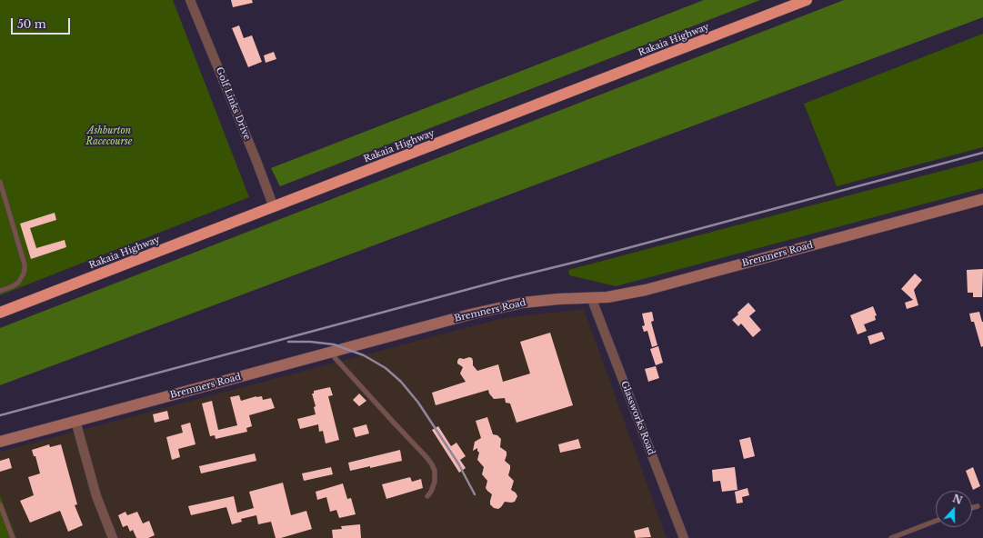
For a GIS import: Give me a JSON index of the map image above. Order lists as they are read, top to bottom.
{
  "streets": {
    "highway": ["Rakaia Highway"],
    "street": ["Golf Links Drive", "Bremners Road", "Glassworks Road"]
  },
  "crossings": [
    ["Rakaia Highway", "Golf Links Drive"],
    ["Bremners Road", "Glassworks Road"]
  ],
  "parks": ["Ashburton Racecourse"],
  "scale_bar": "50 m",
  "north": "top"
}
